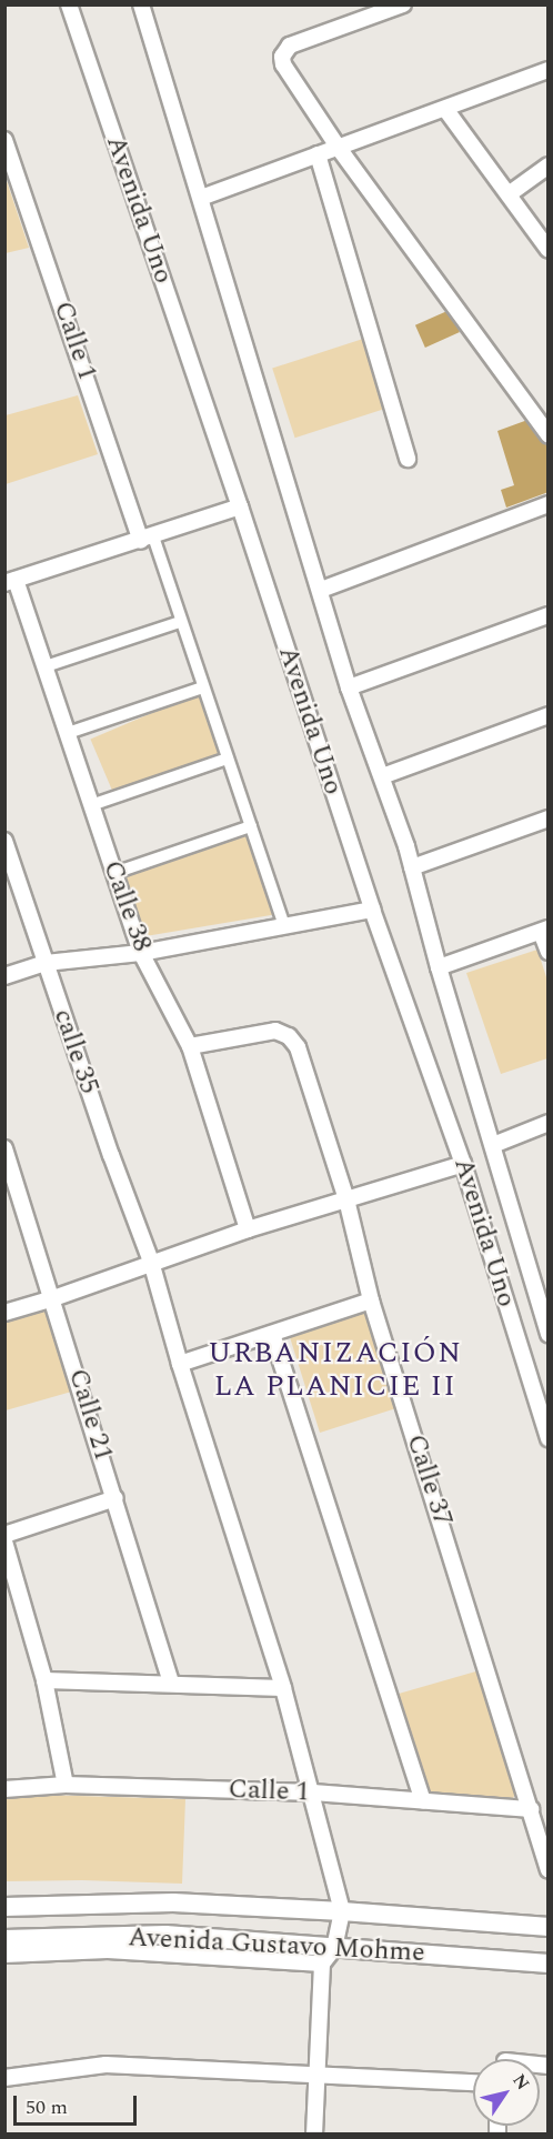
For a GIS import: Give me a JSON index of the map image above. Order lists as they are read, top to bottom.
{
  "streets": {
    "street": [
      "Avenida Uno",
      "Calle 1",
      "Calle 38",
      "calle 35",
      "Calle 21",
      "Calle 37",
      "Avenida Gustavo Mohme"
    ]
  },
  "crossings": [
    ["Calle 1", "calle 35"],
    ["Calle 1", "Calle 37"],
    ["Calle 38", "Calle 37"],
    ["calle 35", "Avenida Gustavo Mohme"]
  ],
  "districts": ["URBANIZACIÓN LA PLANICIE II"],
  "scale_bar": "50 m",
  "north": "top right"
}
